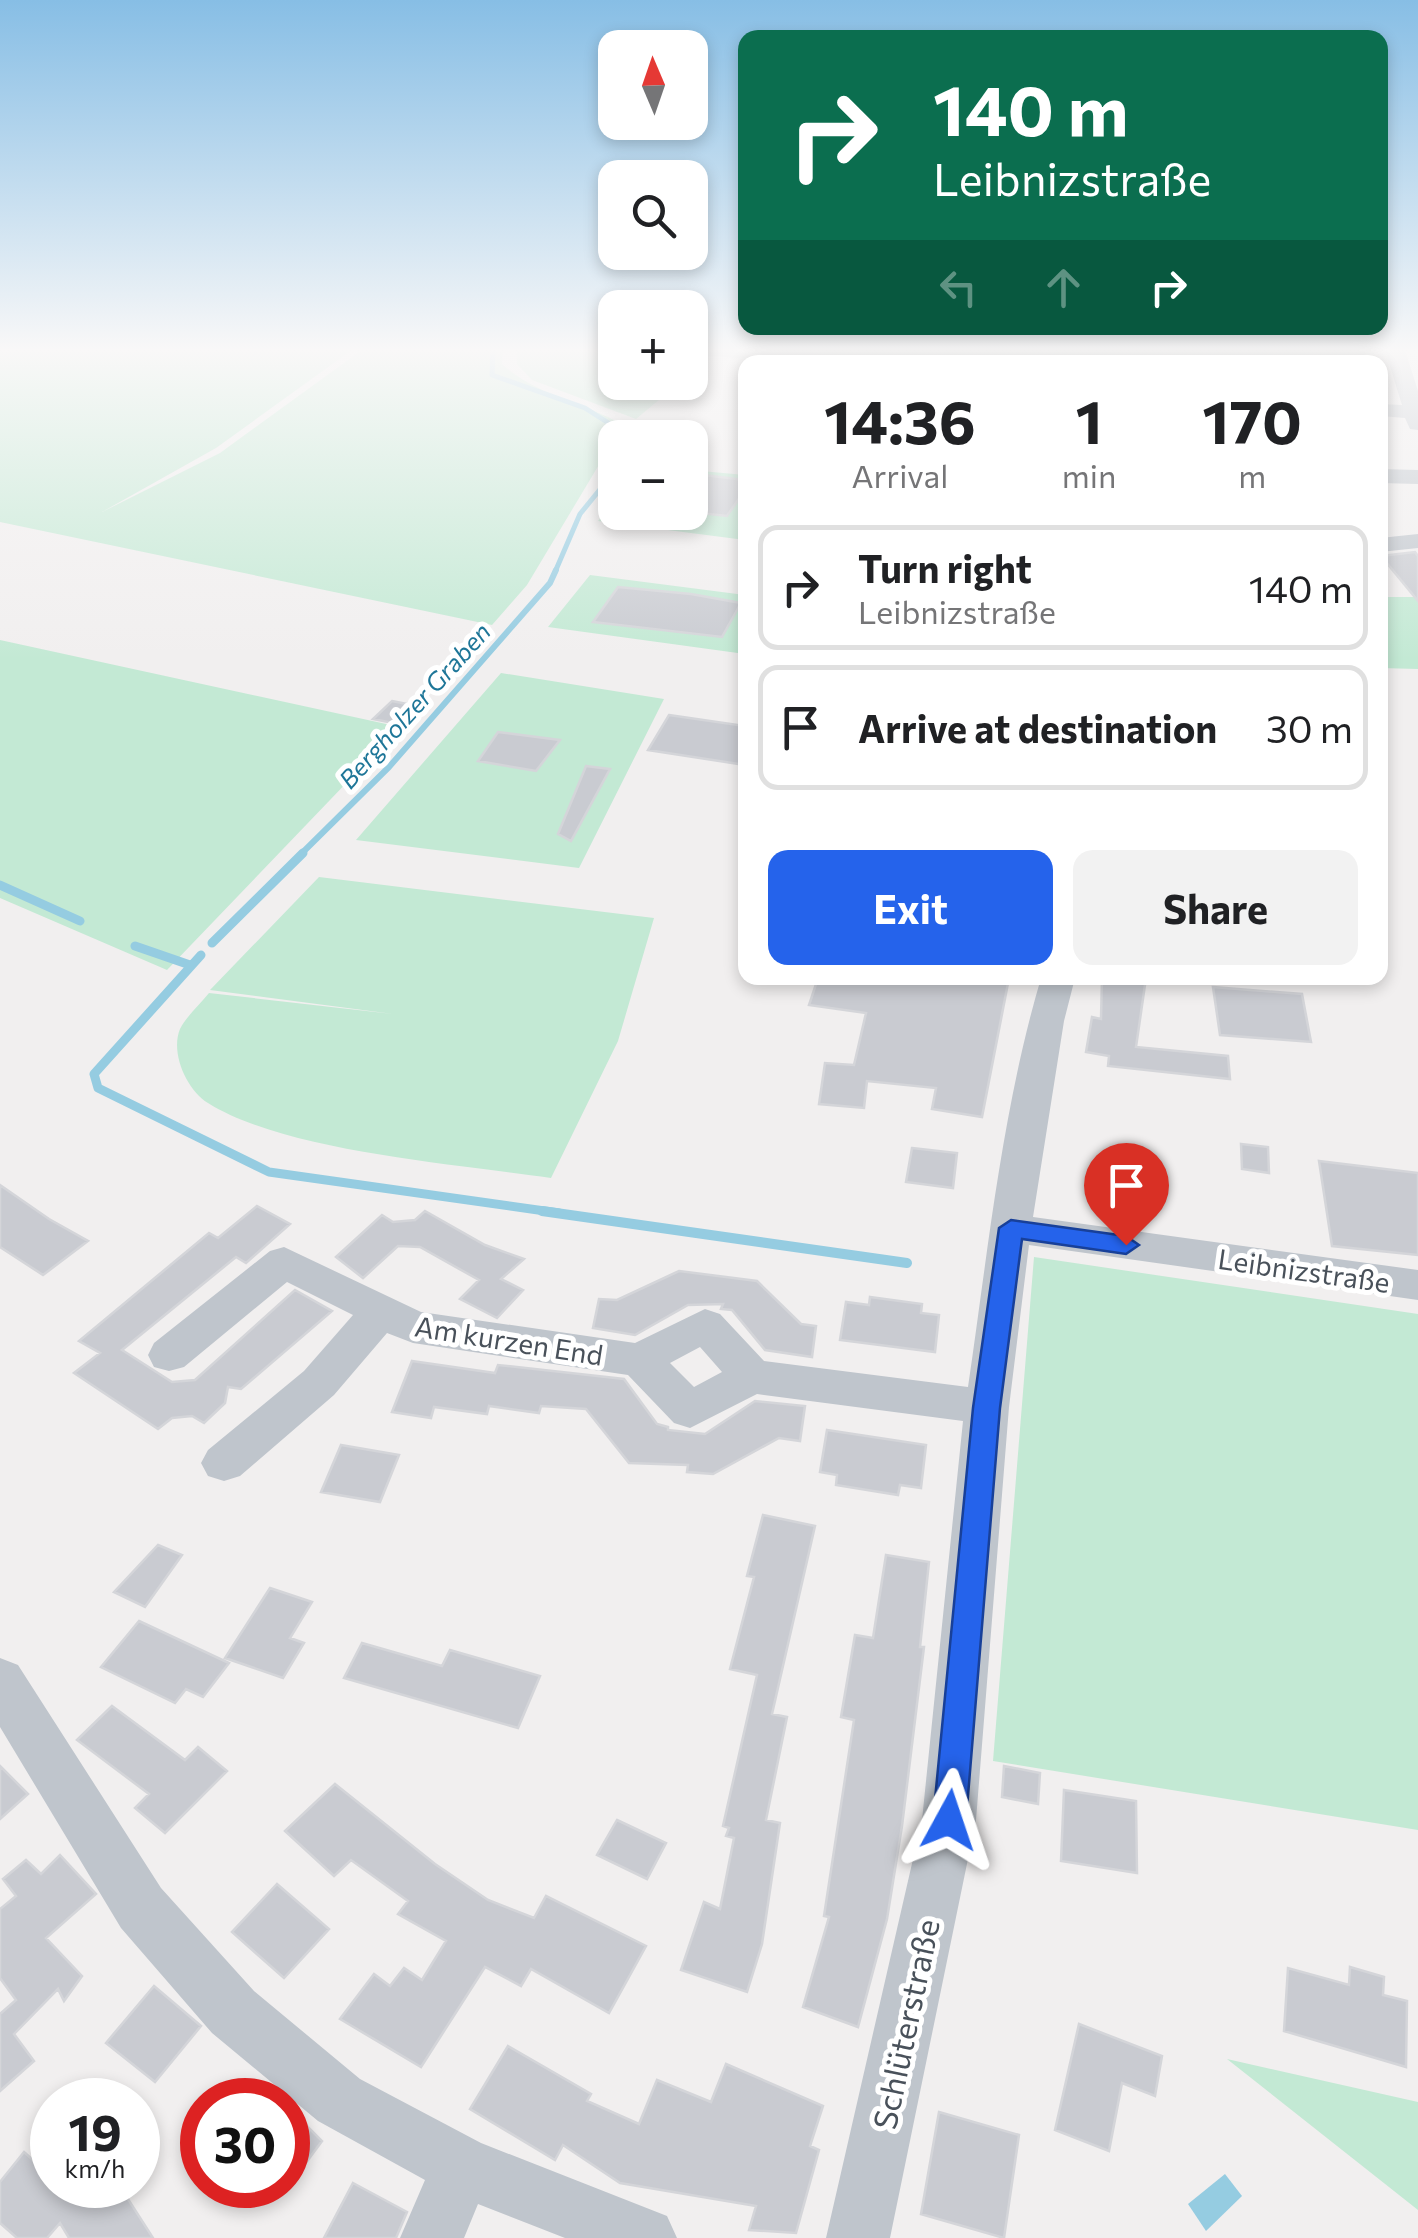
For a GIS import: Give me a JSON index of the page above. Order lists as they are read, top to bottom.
{
  "streets": {
    "street": ["Leibnizstraße", "Am kurzen End", "Schlüterstraße"]
  },
  "crossings": [
    ["Leibnizstraße", "Schlüterstraße"]
  ],
  "water": ["Bergholzer Graben"],
  "north": "top",
  "page": {
    "map_buttons": ["+", "−"],
    "turn": ["140 m", "Leibnizstraße"],
    "eta": [
      "14:36",
      "Arrival",
      "1",
      "min",
      "170",
      "m"
    ],
    "list": [
      {
        "name": "Turn right",
        "note": "Leibnizstraße",
        "value": "140 m"
      },
      {
        "name": "Arrive at destination",
        "value": "30 m"
      }
    ],
    "buttons": ["Exit", "Share"],
    "speed": "19 km/h",
    "limit": "30"
  }
}
